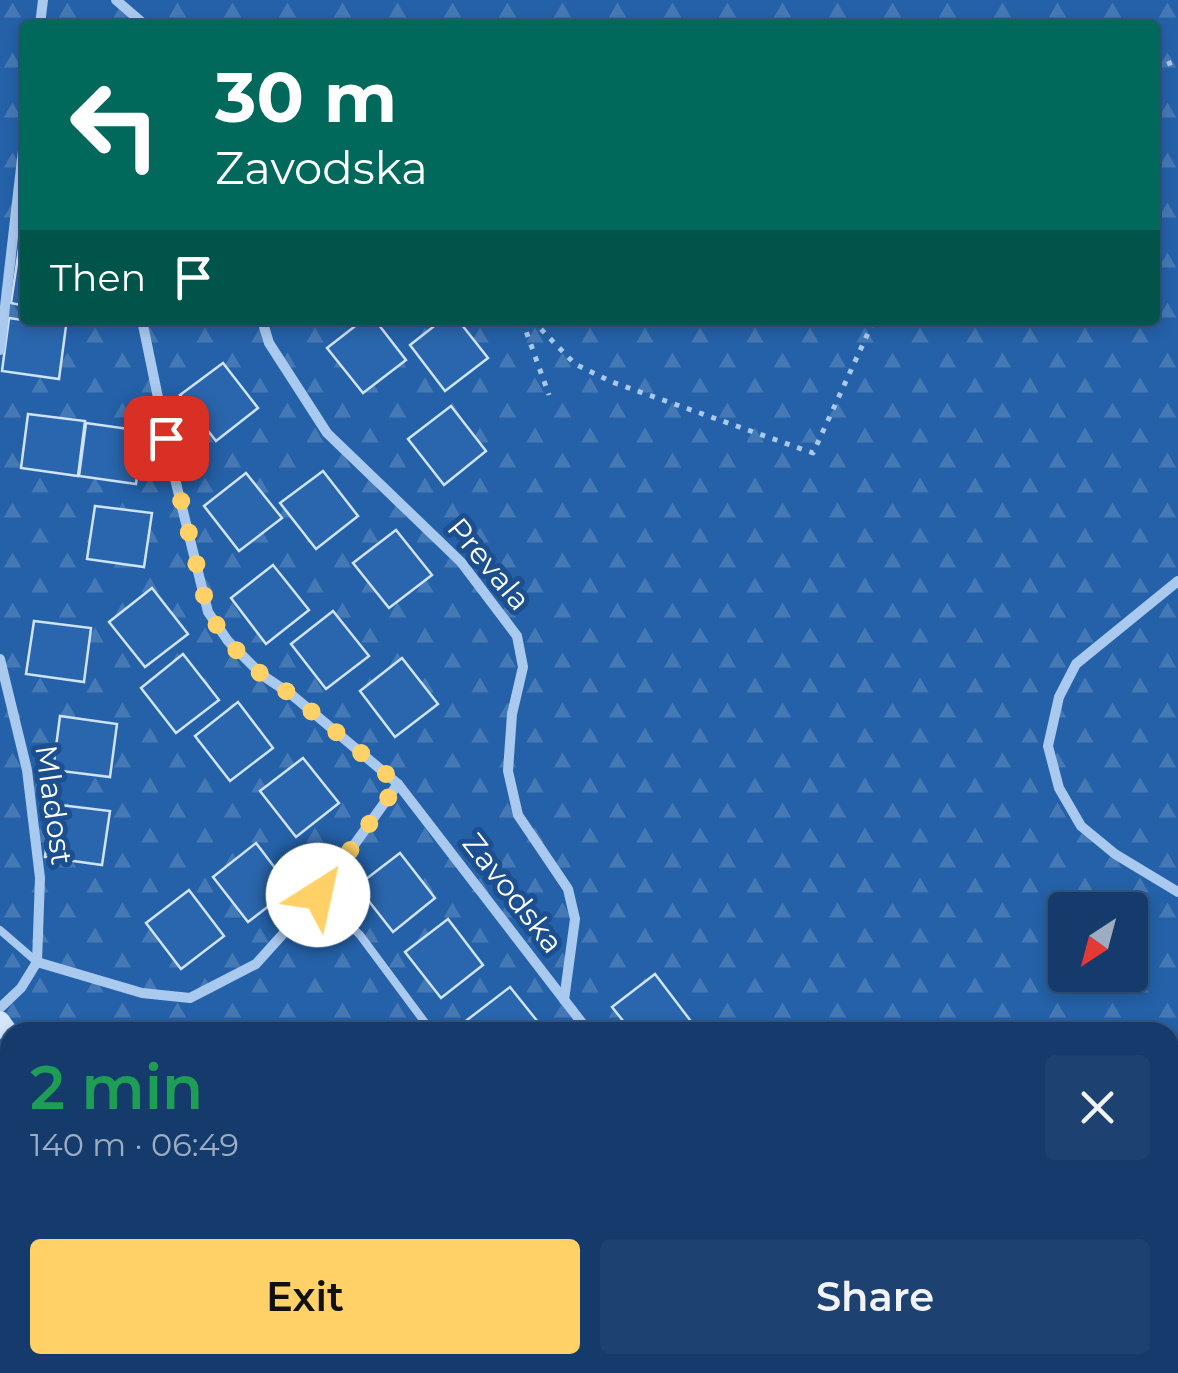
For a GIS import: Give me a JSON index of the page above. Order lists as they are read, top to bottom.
{
  "streets": {
    "street": ["Prevala", "Mladost", "Zavodska"]
  },
  "crossings": [
    ["Prevala", "Zavodska"]
  ],
  "north": "bottom left",
  "page": {
    "turn": ["30 m", "Zavodska"],
    "then": "Then",
    "heading": ["2 min", "140 m · 06:49"],
    "buttons": ["Exit", "Share"]
  }
}
